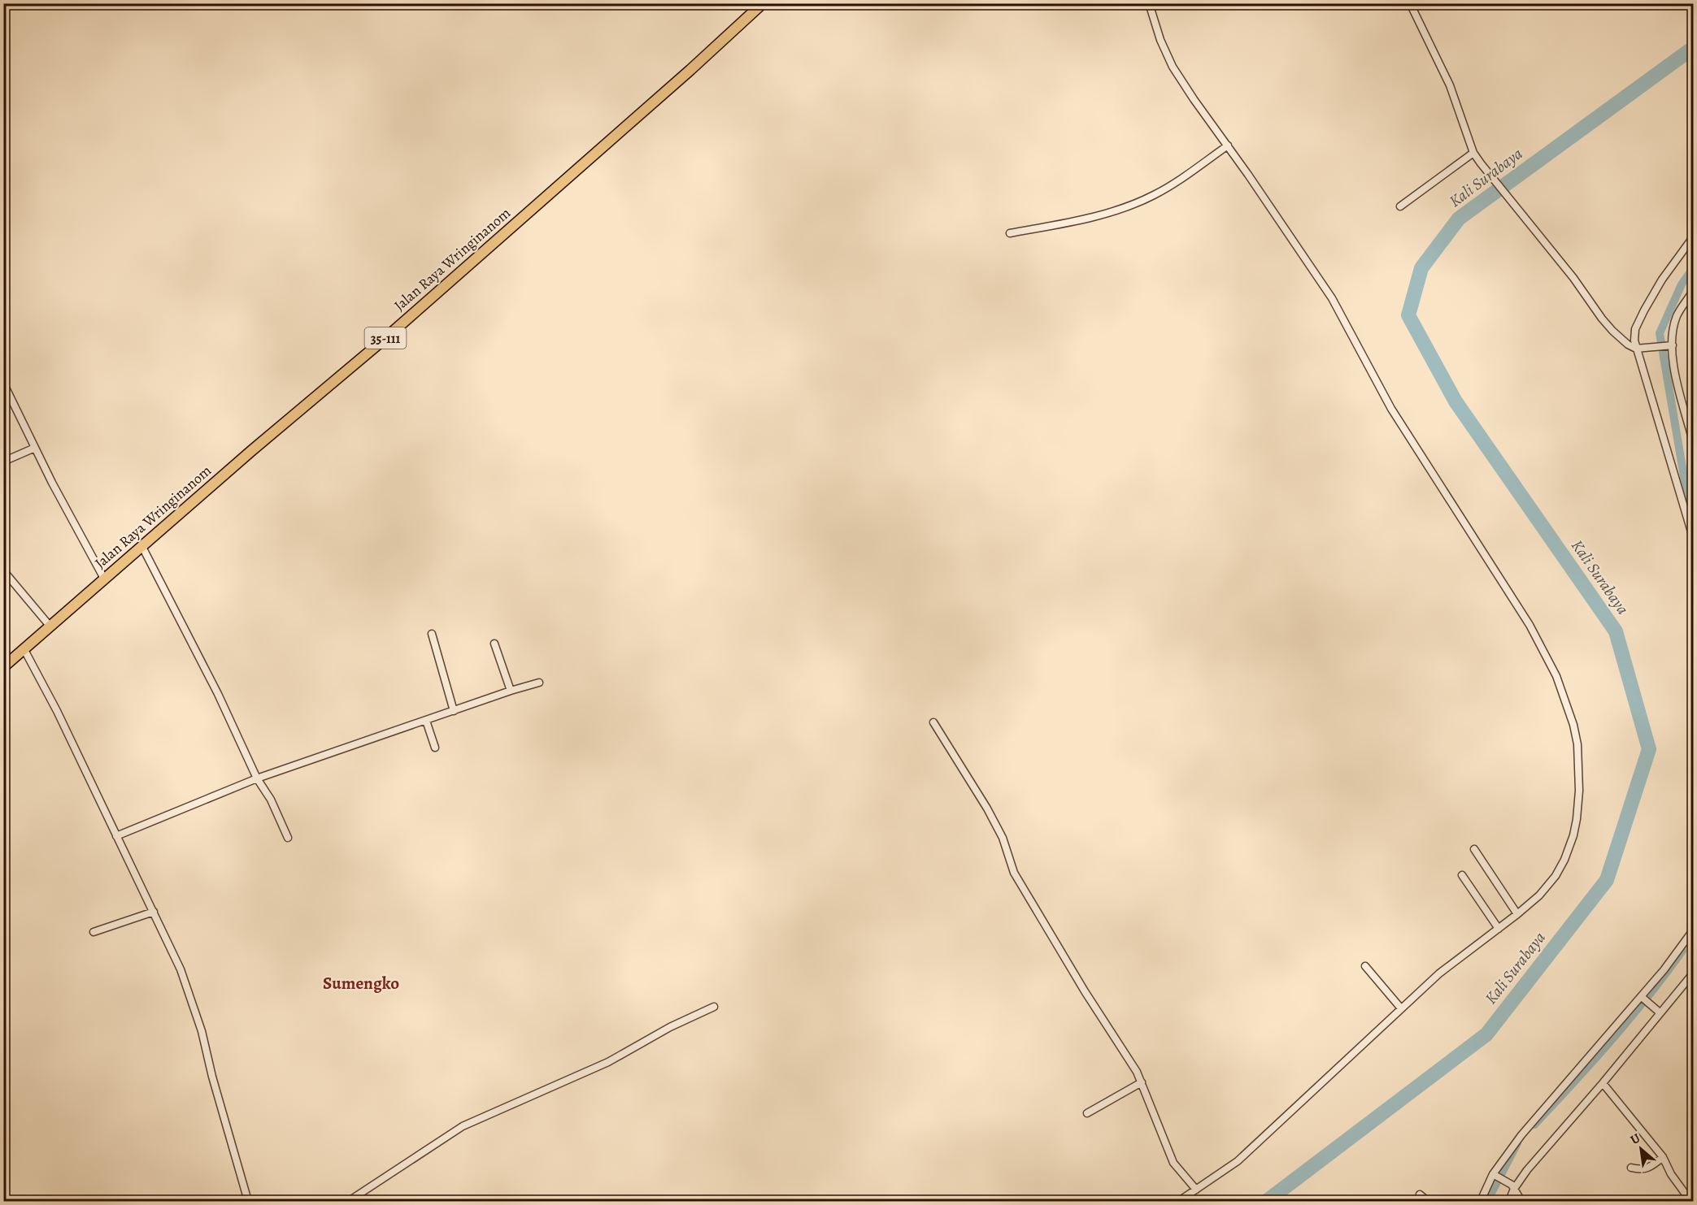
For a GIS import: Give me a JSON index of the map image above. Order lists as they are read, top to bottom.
{
  "streets": {
    "main road": ["Jalan Raya Wringinanom", "35-111"]
  },
  "districts": ["Sumengko"],
  "water": ["Kali Surabaya"],
  "north": "top left"
}
